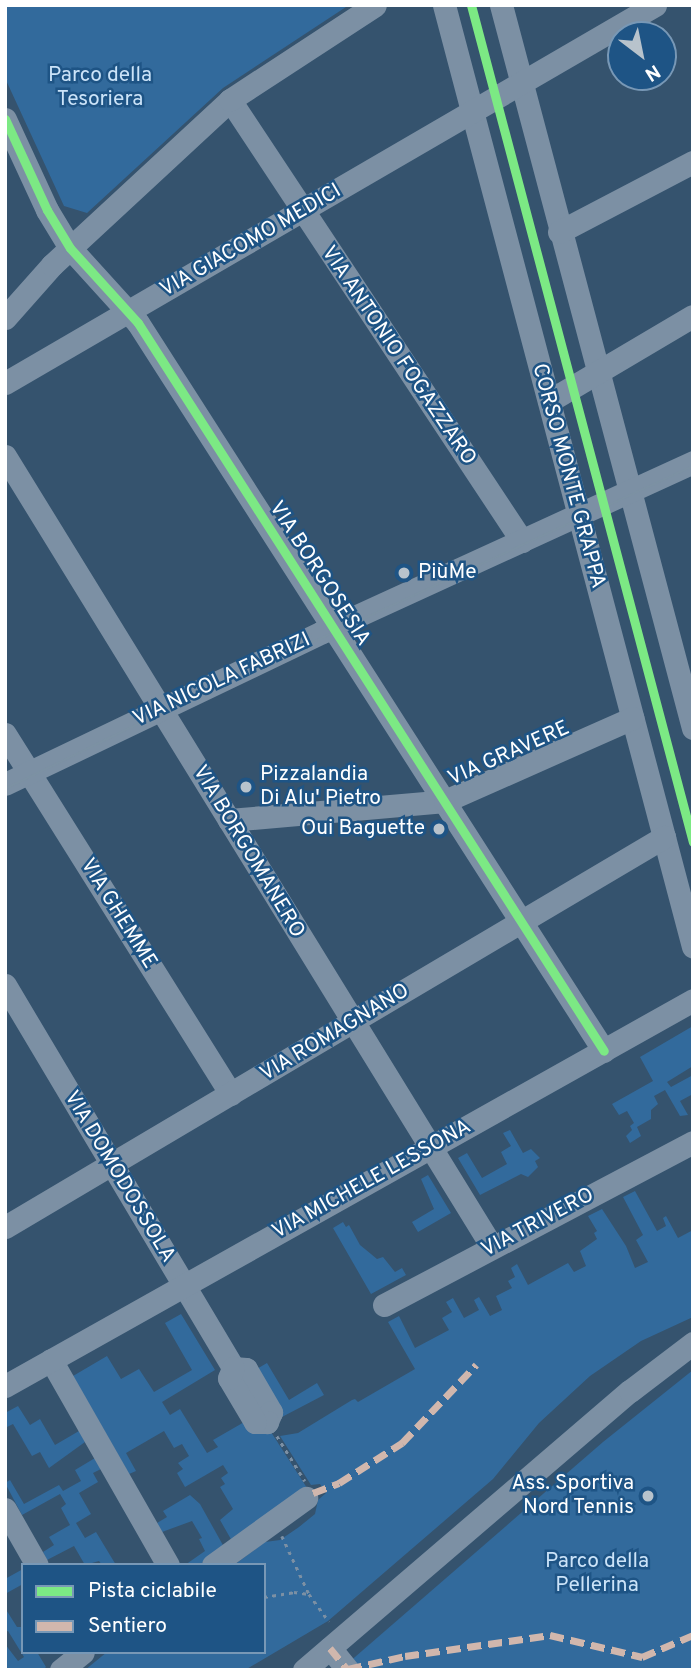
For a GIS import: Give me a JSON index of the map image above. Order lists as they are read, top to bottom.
{
  "streets": {
    "street": [
      "VIA GIACOMO MEDICI",
      "VIA ANTONIO FOGAZZARO",
      "CORSO MONTE GRAPPA",
      "VIA BORGOSESIA",
      "VIA NICOLA FABRIZI",
      "VIA GRAVERE",
      "VIA BORGOMANERO",
      "VIA GHEMME",
      "VIA ROMAGNANO",
      "VIA DOMODOSSOLA",
      "VIA MICHELE LESSONA",
      "VIA TRIVERO"
    ]
  },
  "crossings": [
    ["VIA GIACOMO MEDICI", "VIA ANTONIO FOGAZZARO"],
    ["VIA GIACOMO MEDICI", "CORSO MONTE GRAPPA"],
    ["VIA GIACOMO MEDICI", "VIA BORGOSESIA"],
    ["VIA ANTONIO FOGAZZARO", "VIA NICOLA FABRIZI"],
    ["CORSO MONTE GRAPPA", "VIA NICOLA FABRIZI"],
    ["CORSO MONTE GRAPPA", "VIA GRAVERE"],
    ["CORSO MONTE GRAPPA", "VIA ROMAGNANO"],
    ["VIA BORGOSESIA", "VIA NICOLA FABRIZI"],
    ["VIA BORGOSESIA", "VIA GRAVERE"],
    ["VIA BORGOSESIA", "VIA ROMAGNANO"],
    ["VIA BORGOSESIA", "VIA MICHELE LESSONA"],
    ["VIA NICOLA FABRIZI", "VIA BORGOMANERO"],
    ["VIA NICOLA FABRIZI", "VIA GHEMME"],
    ["VIA GRAVERE", "VIA BORGOMANERO"],
    ["VIA BORGOMANERO", "VIA ROMAGNANO"],
    ["VIA BORGOMANERO", "VIA MICHELE LESSONA"],
    ["VIA BORGOMANERO", "VIA TRIVERO"],
    ["VIA GHEMME", "VIA ROMAGNANO"],
    ["VIA ROMAGNANO", "VIA DOMODOSSOLA"],
    ["VIA DOMODOSSOLA", "VIA MICHELE LESSONA"]
  ],
  "parks": ["Parco della Tesoriera", "Parco della Pellerina"],
  "places": [
    "PiùMe",
    "Pizzalandia Di Alu' Pietro",
    "Oui Baguette",
    "Ass. Sportiva Nord Tennis"
  ],
  "legend": ["Pista ciclabile", "Sentiero"],
  "north": "bottom right"
}
